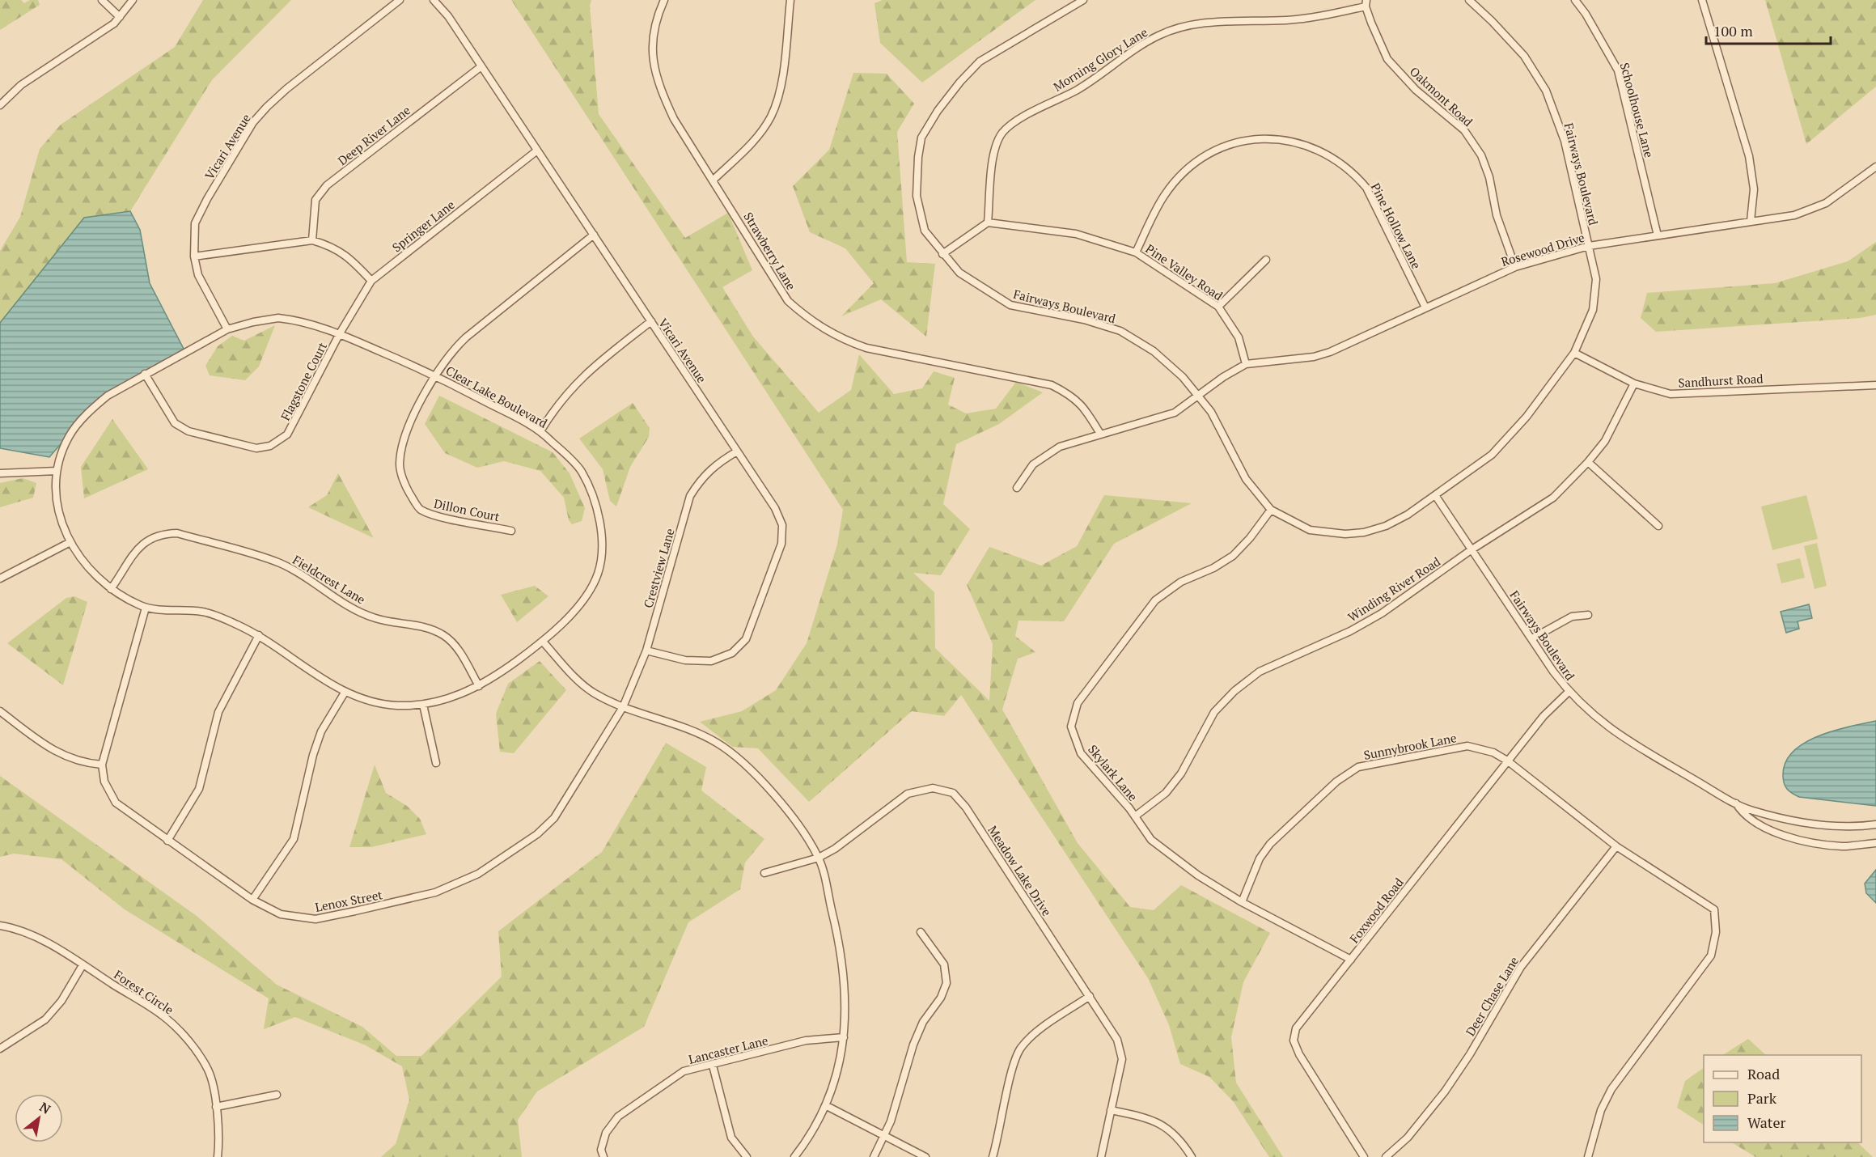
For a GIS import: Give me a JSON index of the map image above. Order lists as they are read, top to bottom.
{
  "streets": {
    "street": [
      "Morning Glory Lane",
      "Oakmont Road",
      "Schoolhouse Lane",
      "Deep River Lane",
      "Vicari Avenue",
      "Fairways Boulevard",
      "Springer Lane",
      "Pine Hollow Lane",
      "Rosewood Drive",
      "Strawberry Lane",
      "Pine Valley Road",
      "Sandhurst Road",
      "Flagstone Court",
      "Clear Lake Boulevard",
      "Dillon Court",
      "Crestview Lane",
      "Fieldcrest Lane",
      "Winding River Road",
      "Sunnybrook Lane",
      "Skylark Lane",
      "Meadow Lake Drive",
      "Lenox Street",
      "Foxwood Road",
      "Forest Circle",
      "Deer Chase Lane",
      "Lancaster Lane"
    ]
  },
  "crossings": [
    ["Morning Glory Lane", "Oakmont Road"],
    ["Morning Glory Lane", "Pine Valley Road"],
    ["Oakmont Road", "Rosewood Drive"],
    ["Schoolhouse Lane", "Rosewood Drive"],
    ["Deep River Lane", "Vicari Avenue"],
    ["Vicari Avenue", "Springer Lane"],
    ["Vicari Avenue", "Clear Lake Boulevard"],
    ["Vicari Avenue", "Dillon Court"],
    ["Vicari Avenue", "Crestview Lane"],
    ["Fairways Boulevard", "Rosewood Drive"],
    ["Fairways Boulevard", "Sandhurst Road"],
    ["Fairways Boulevard", "Winding River Road"],
    ["Fairways Boulevard", "Skylark Lane"],
    ["Fairways Boulevard", "Foxwood Road"],
    ["Springer Lane", "Flagstone Court"],
    ["Springer Lane", "Clear Lake Boulevard"],
    ["Pine Hollow Lane", "Rosewood Drive"],
    ["Pine Hollow Lane", "Pine Valley Road"],
    ["Rosewood Drive", "Strawberry Lane"],
    ["Rosewood Drive", "Pine Valley Road"],
    ["Sandhurst Road", "Winding River Road"],
    ["Flagstone Court", "Clear Lake Boulevard"],
    ["Clear Lake Boulevard", "Dillon Court"],
    ["Clear Lake Boulevard", "Fieldcrest Lane"],
    ["Clear Lake Boulevard", "Lenox Street"],
    ["Crestview Lane", "Lenox Street"],
    ["Winding River Road", "Skylark Lane"],
    ["Sunnybrook Lane", "Skylark Lane"],
    ["Sunnybrook Lane", "Foxwood Road"],
    ["Sunnybrook Lane", "Deer Chase Lane"],
    ["Skylark Lane", "Foxwood Road"]
  ],
  "legend": ["Road", "Park", "Water"],
  "scale_bar": "100 m",
  "north": "top right"
}
